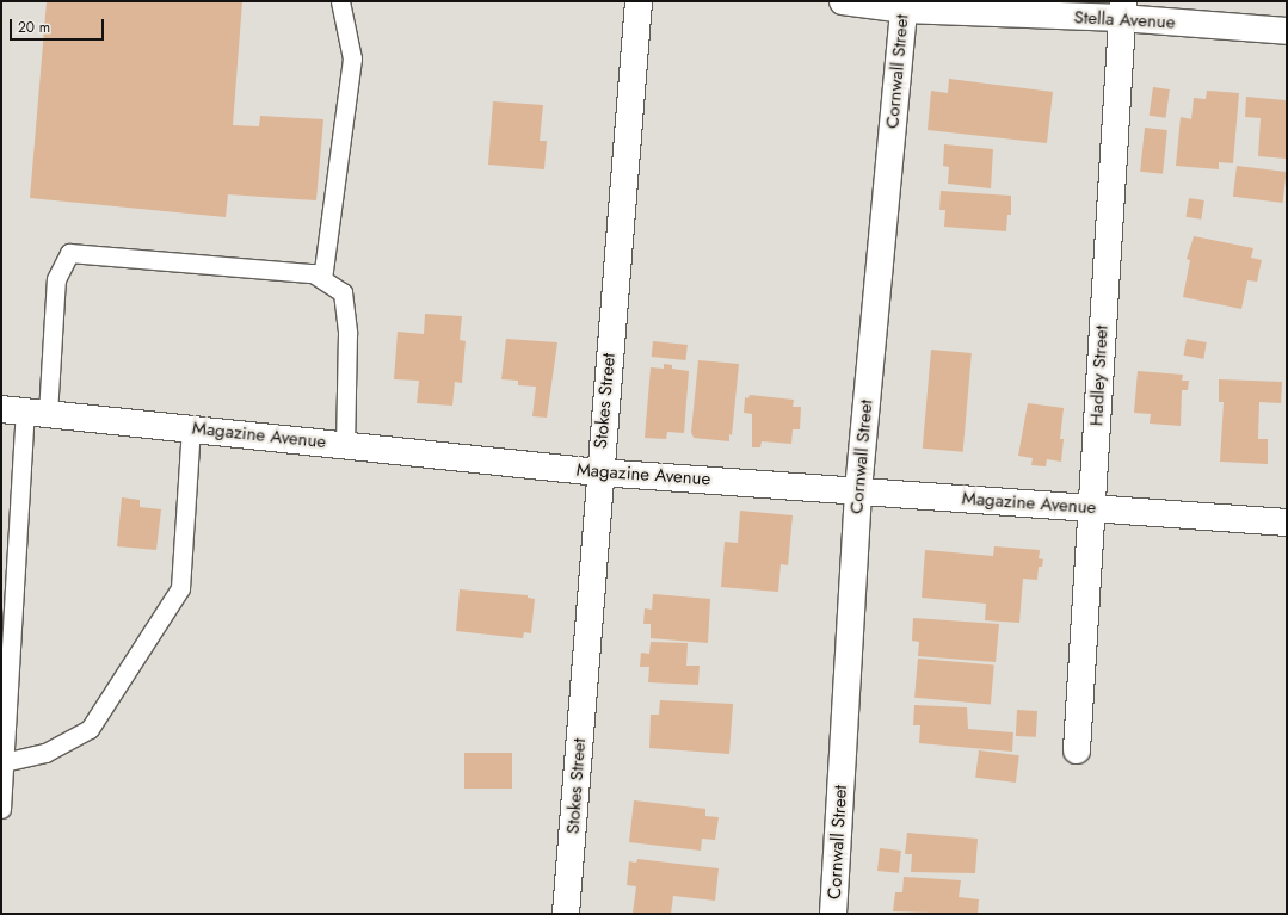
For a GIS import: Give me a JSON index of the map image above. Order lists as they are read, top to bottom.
{
  "streets": {
    "street": [
      "Stella Avenue",
      "Cornwall Street",
      "Hadley Street",
      "Stokes Street",
      "Magazine Avenue"
    ]
  },
  "crossings": [
    ["Stella Avenue", "Cornwall Street"],
    ["Stella Avenue", "Hadley Street"],
    ["Cornwall Street", "Magazine Avenue"],
    ["Hadley Street", "Magazine Avenue"],
    ["Stokes Street", "Magazine Avenue"]
  ],
  "scale_bar": "20 m"
}
